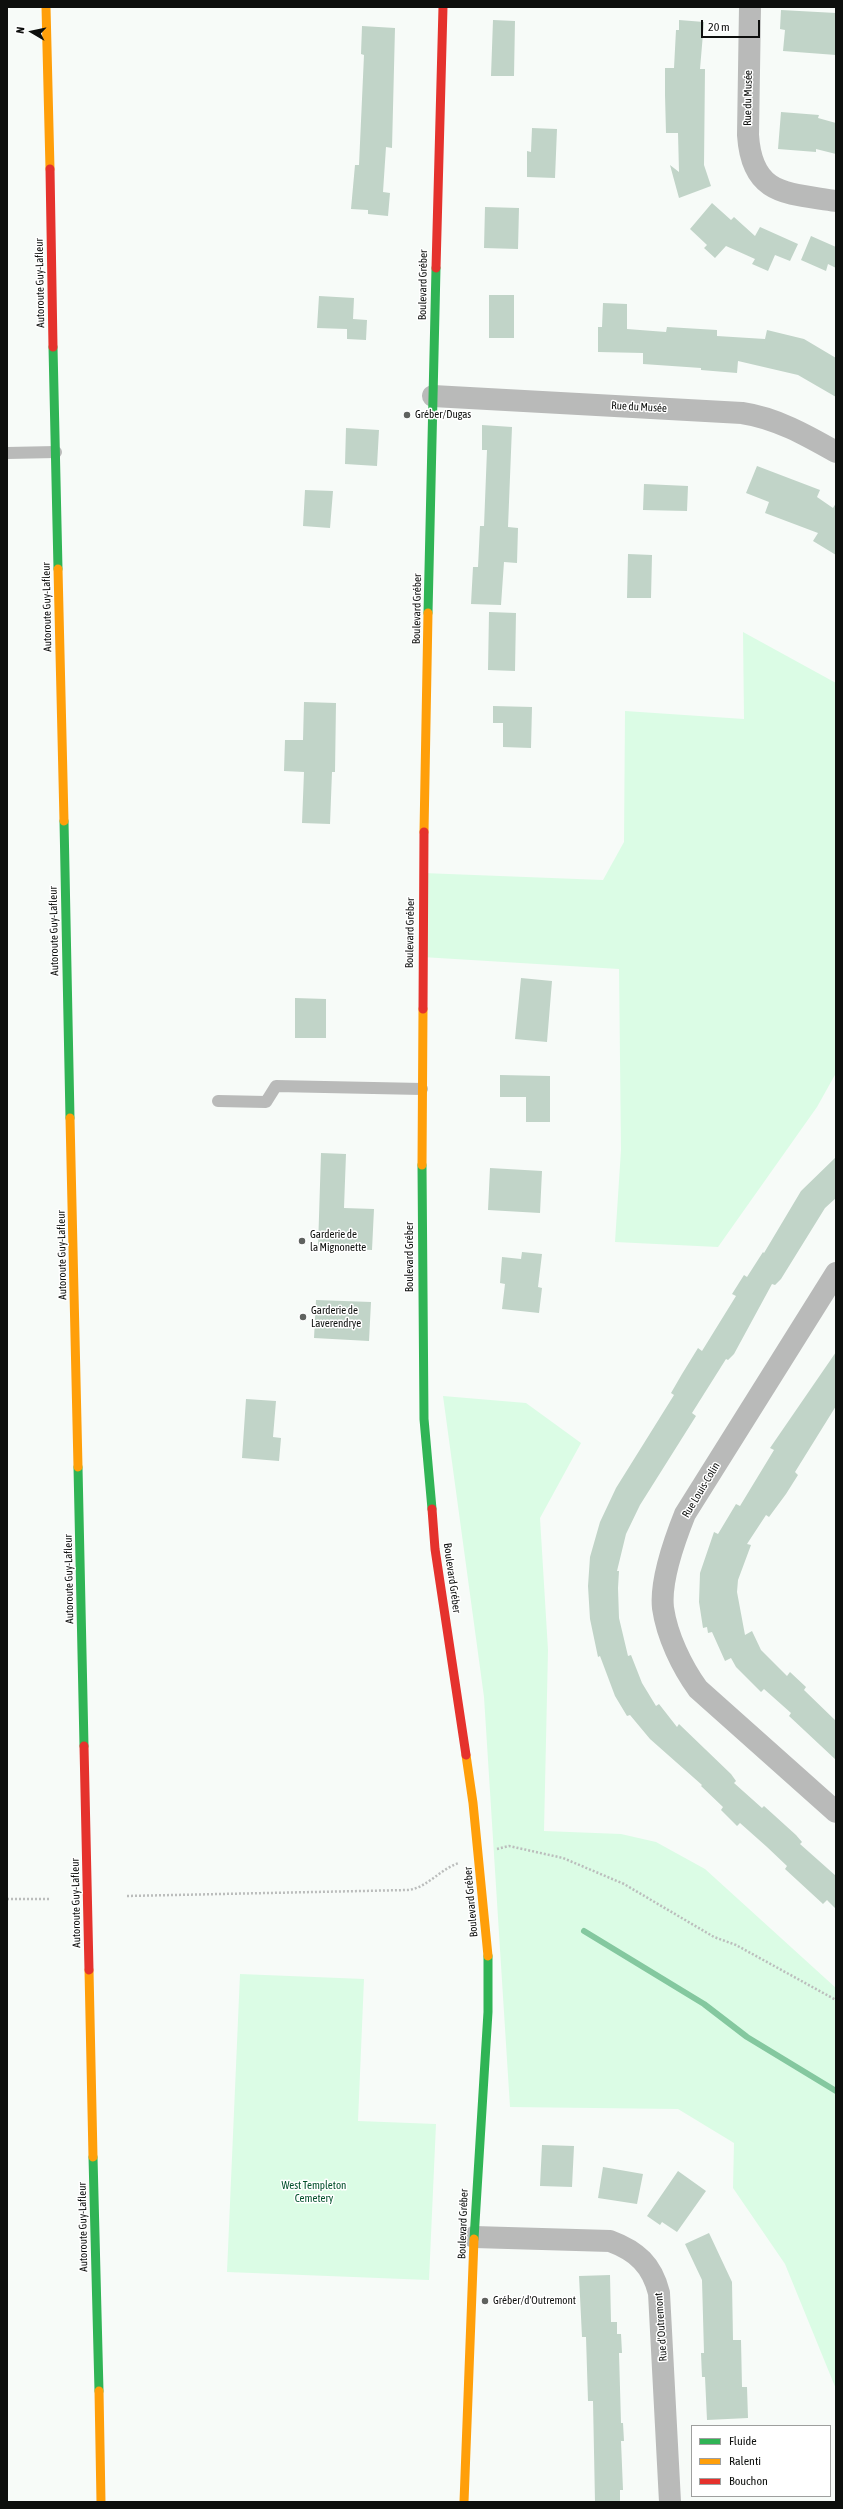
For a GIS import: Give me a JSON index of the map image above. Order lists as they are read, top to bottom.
{
  "streets": {
    "main road": ["Autoroute Guy-Lafleur", "Boulevard Gréber"],
    "street": ["Rue du Musée", "Rue Louis-Colin", "Rue d'Outremont"]
  },
  "crossings": [
    ["Rue du Musée", "Boulevard Gréber"],
    ["Boulevard Gréber", "Rue d'Outremont"]
  ],
  "parks": ["West Templeton Cemetery"],
  "places": [
    "Gréber/Dugas",
    "Garderie de la Mignonette",
    "Garderie de Laverendrye",
    "Gréber/d'Outremont"
  ],
  "legend": ["Fluide", "Ralenti", "Bouchon"],
  "scale_bar": "20 m",
  "north": "left"
}
